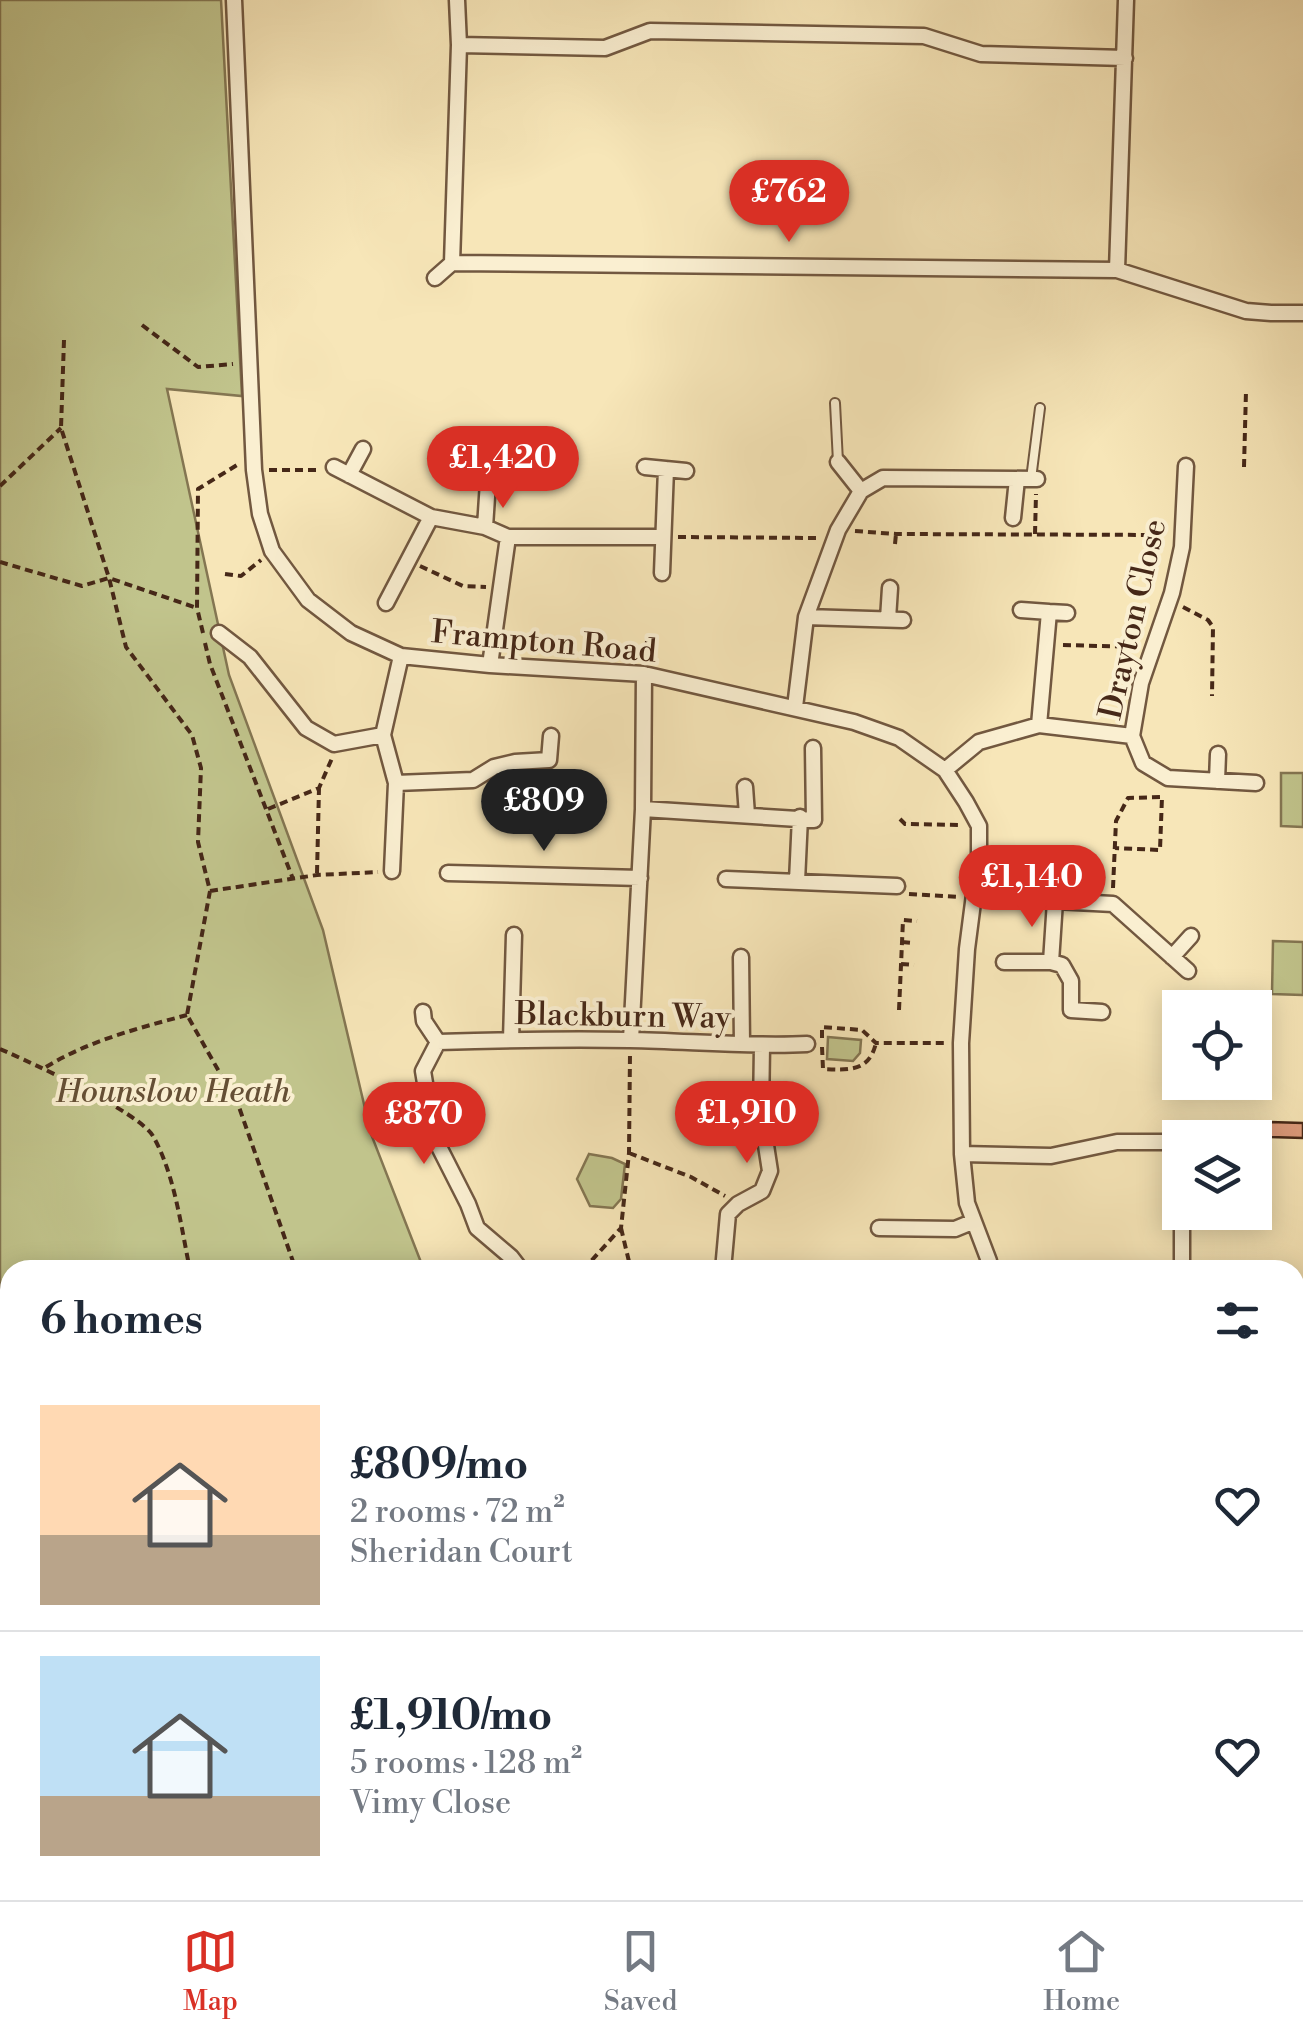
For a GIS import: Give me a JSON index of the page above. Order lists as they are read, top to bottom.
{
  "streets": {
    "street": ["Drayton Close", "Frampton Road", "Blackburn Way"]
  },
  "parks": ["Hounslow Heath"],
  "page": {
    "price": [
      "£762",
      "£1,420",
      "£809",
      "£1,140",
      "£1,910",
      "£870"
    ],
    "heading": "6 homes",
    "list": [
      {
        "name": "£809/mo",
        "note": "2 rooms · 72 m² · Sheridan Court"
      },
      {
        "name": "£1,910/mo",
        "note": "5 rooms · 128 m² · Vimy Close"
      }
    ],
    "tabs": ["Map", "Saved", "Home"]
  }
}
